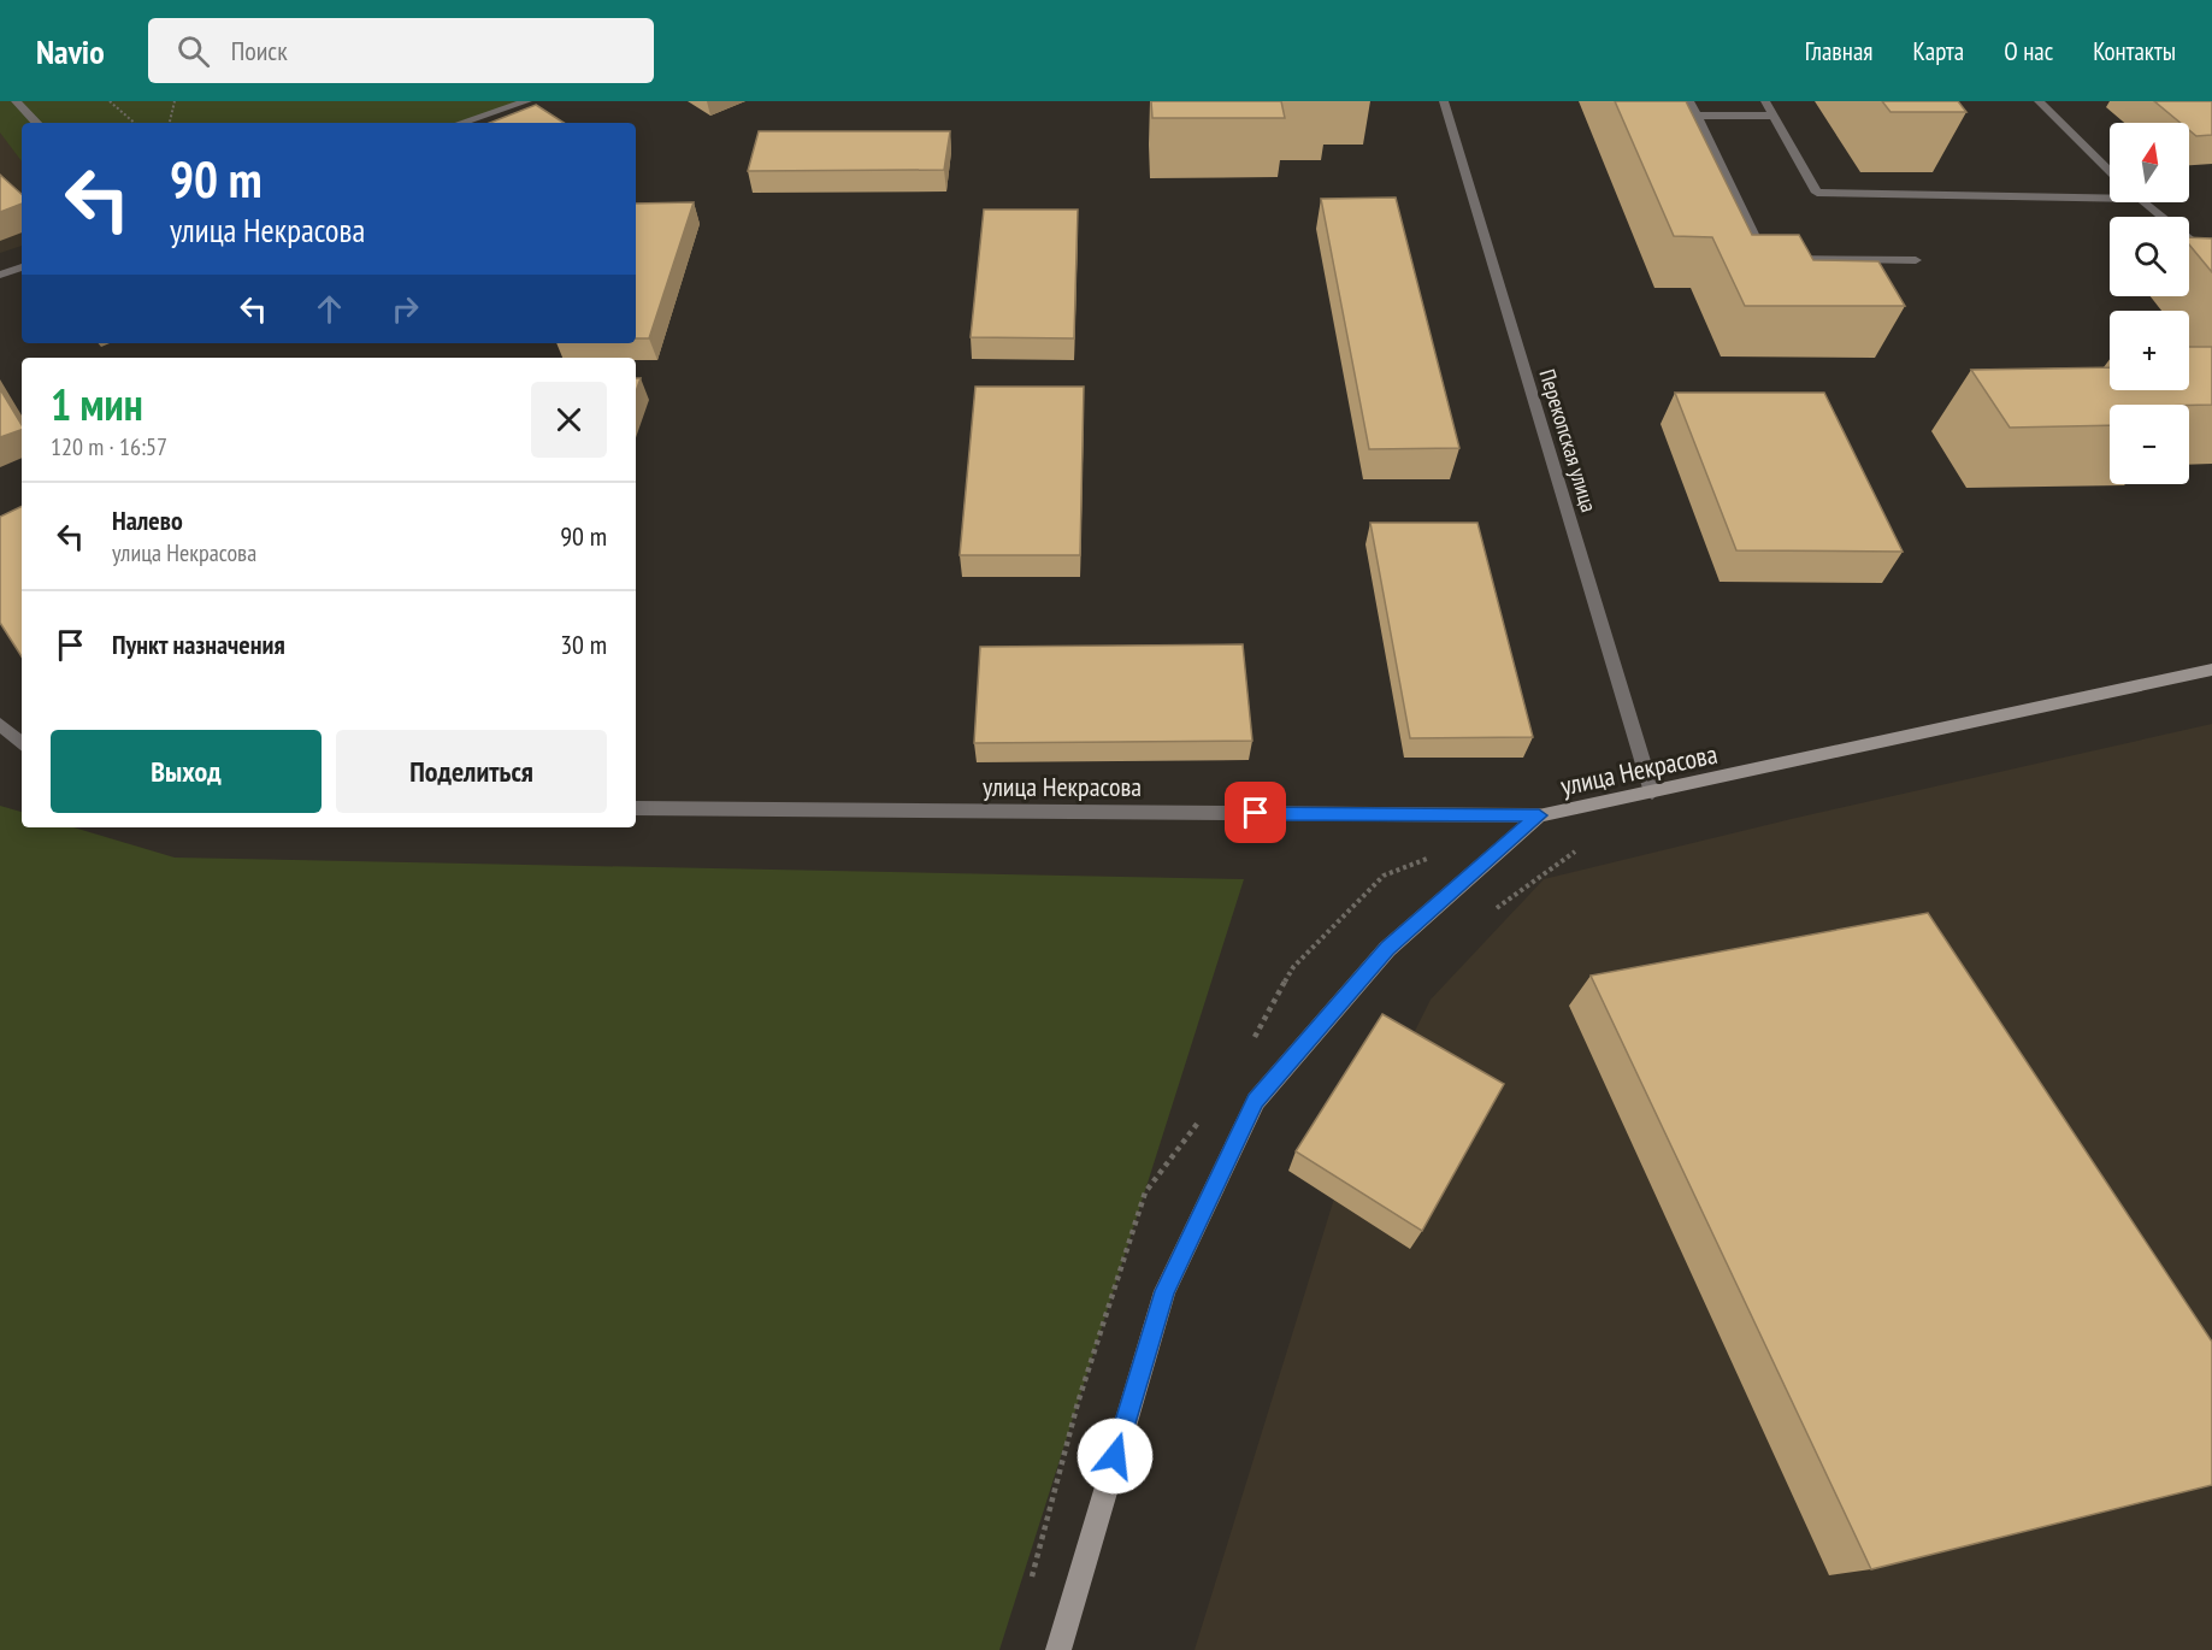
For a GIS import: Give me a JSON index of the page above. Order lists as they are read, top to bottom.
{
  "streets": {
    "street": ["Перекопская улица", "улица Некрасова"]
  },
  "crossings": [
    ["Перекопская улица", "улица Некрасова"]
  ],
  "north": "top",
  "page": {
    "header": "Navio",
    "search": "Поиск",
    "nav": [
      "Главная",
      "Карта",
      "О нас",
      "Контакты"
    ],
    "map_buttons": ["+", "−"],
    "turn": ["90 m", "улица Некрасова"],
    "heading": ["1 мин", "120 m · 16:57"],
    "list": [
      {
        "name": "Налево",
        "note": "улица Некрасова",
        "value": "90 m"
      },
      {
        "name": "Пункт назначения",
        "value": "30 m"
      }
    ],
    "buttons": ["Выход", "Поделиться"]
  }
}
